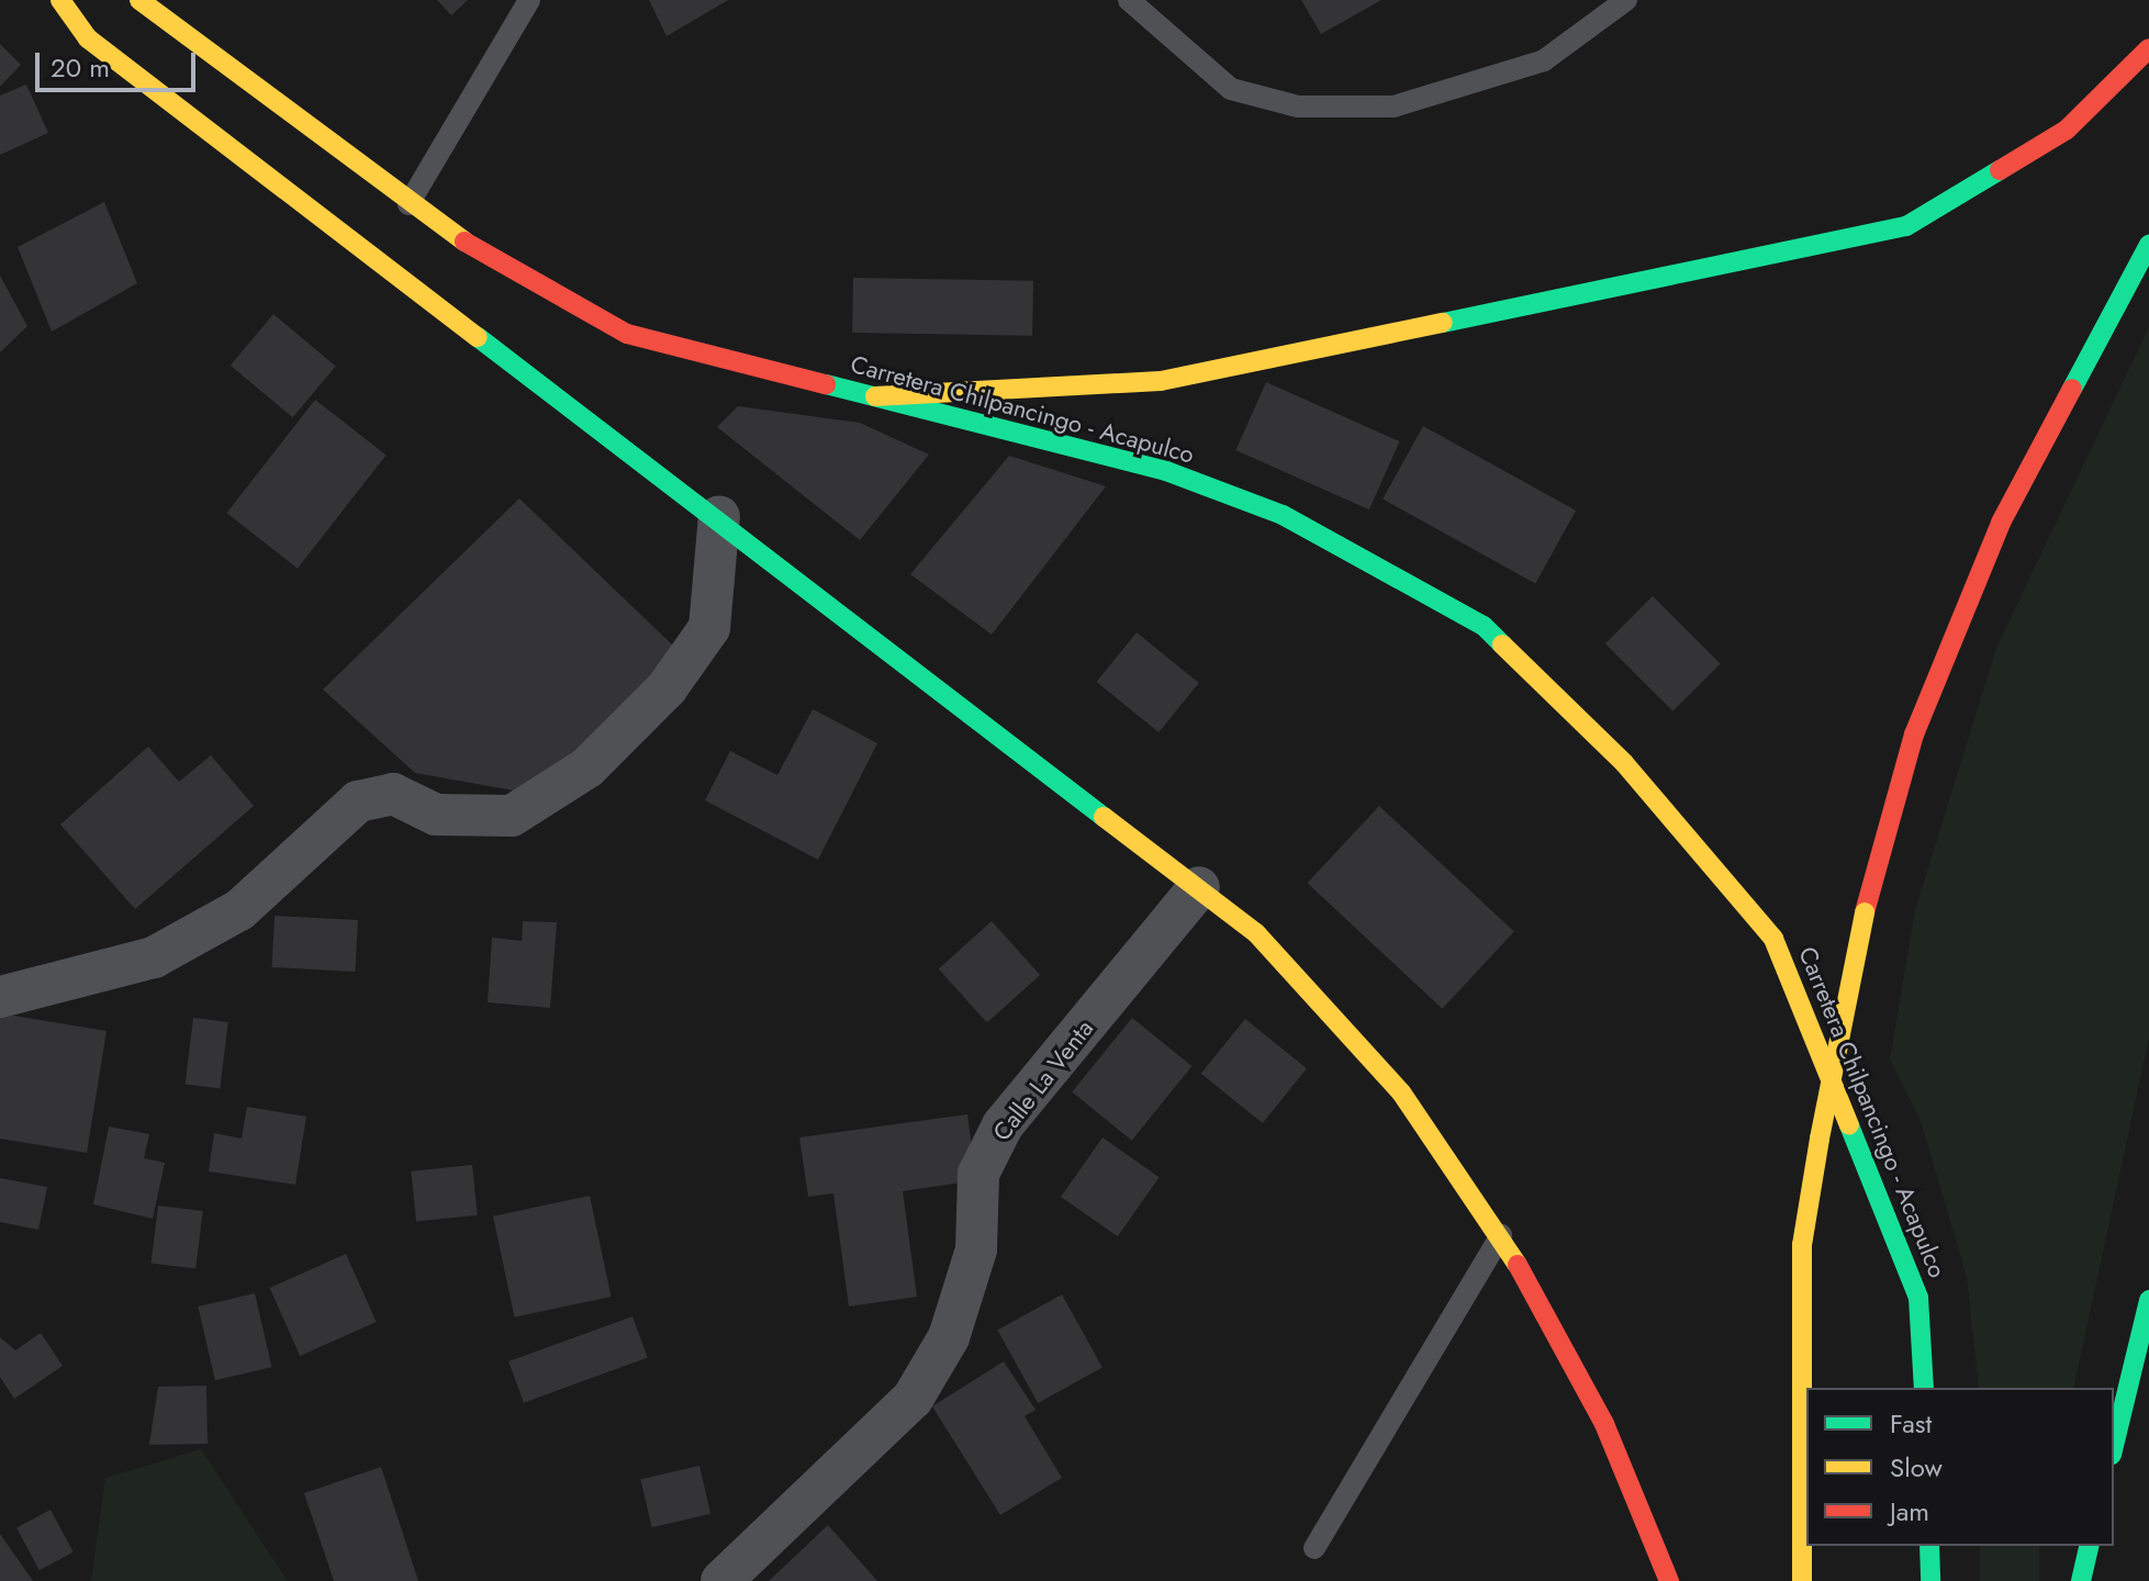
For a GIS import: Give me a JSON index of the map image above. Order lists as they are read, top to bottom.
{
  "streets": {
    "main road": ["Carretera Chilpancingo - Acapulco"],
    "street": ["Calle La Venta"]
  },
  "legend": ["Fast", "Slow", "Jam"],
  "scale_bar": "20 m"
}
